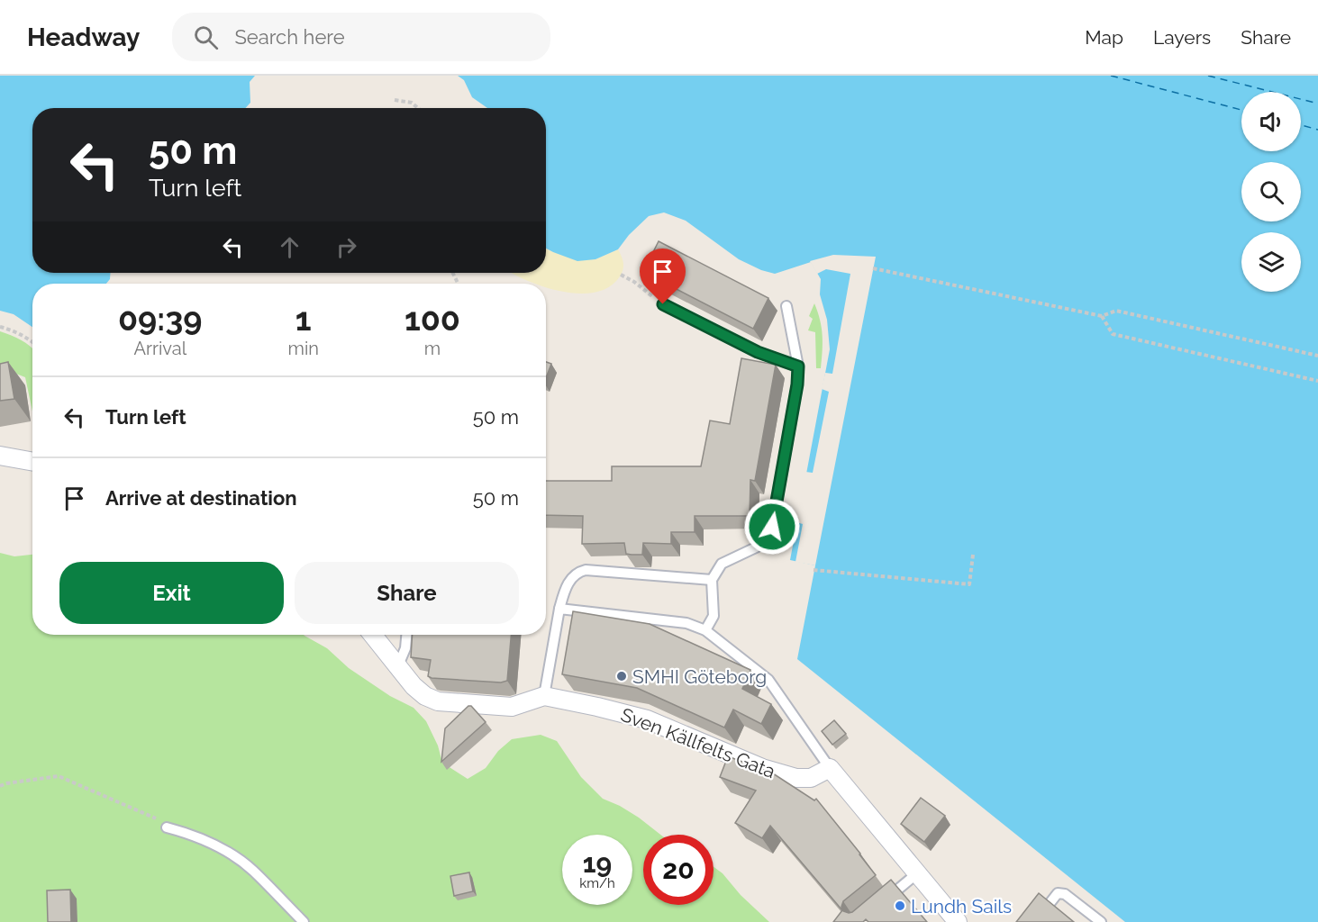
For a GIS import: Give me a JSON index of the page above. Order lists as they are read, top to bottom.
{
  "streets": {
    "street": ["Sven Källfelts Gata"]
  },
  "places": ["SMHI Göteborg", "Lundh Sails"],
  "page": {
    "header": "Headway",
    "search": "Search here",
    "nav": ["Map", "Layers", "Share"],
    "turn": ["50 m", "Turn left"],
    "eta": [
      "09:39",
      "Arrival",
      "1",
      "min",
      "100",
      "m"
    ],
    "list": [
      {
        "name": "Turn left",
        "value": "50 m"
      },
      {
        "name": "Arrive at destination",
        "value": "50 m"
      }
    ],
    "buttons": ["Exit", "Share"],
    "speed": "19 km/h",
    "limit": "20"
  }
}
